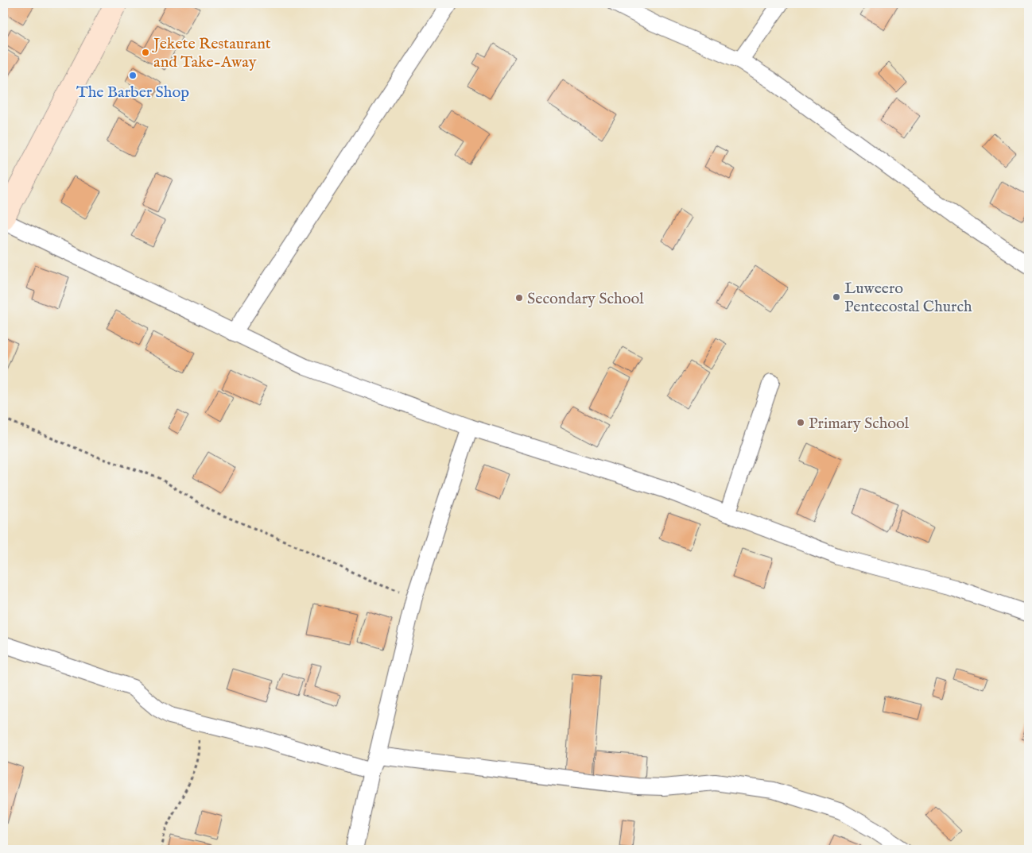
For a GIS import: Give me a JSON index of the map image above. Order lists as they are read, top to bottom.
{
  "places": [
    "Jekete Restaurant and Take-Away",
    "The Barber Shop",
    "Luweero Pentecostal Church",
    "Secondary School",
    "Primary School"
  ]
}
